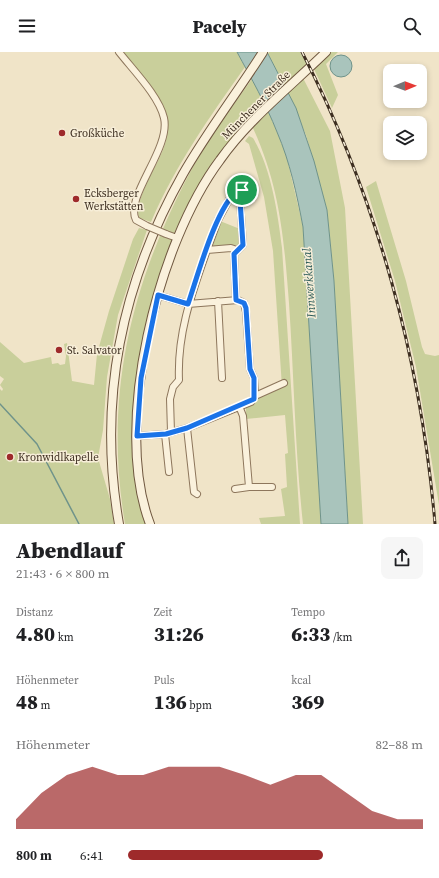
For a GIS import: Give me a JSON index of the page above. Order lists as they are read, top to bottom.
{
  "streets": {
    "street": ["Münchener Straße"]
  },
  "water": ["Innwerkkanal"],
  "places": [
    "Großküche",
    "Ecksberger Werkstätten",
    "St. Salvator",
    "Kronwidlkapelle"
  ],
  "north": "right",
  "page": {
    "header": "Pacely",
    "heading": ["Abendlauf", "21:43 · 6 × 800 m"],
    "stats": [
      ["Distanz", "4.80 km"],
      ["Zeit", "31:26"],
      ["Tempo", "6:33 /km"],
      ["Höhenmeter", "48 m"],
      ["Puls", "136 bpm"],
      ["kcal", "369"]
    ],
    "chart": ["Höhenmeter", "82–88 m"],
    "list": [
      {
        "name": "800 m",
        "note": "6:41"
      }
    ]
  }
}
